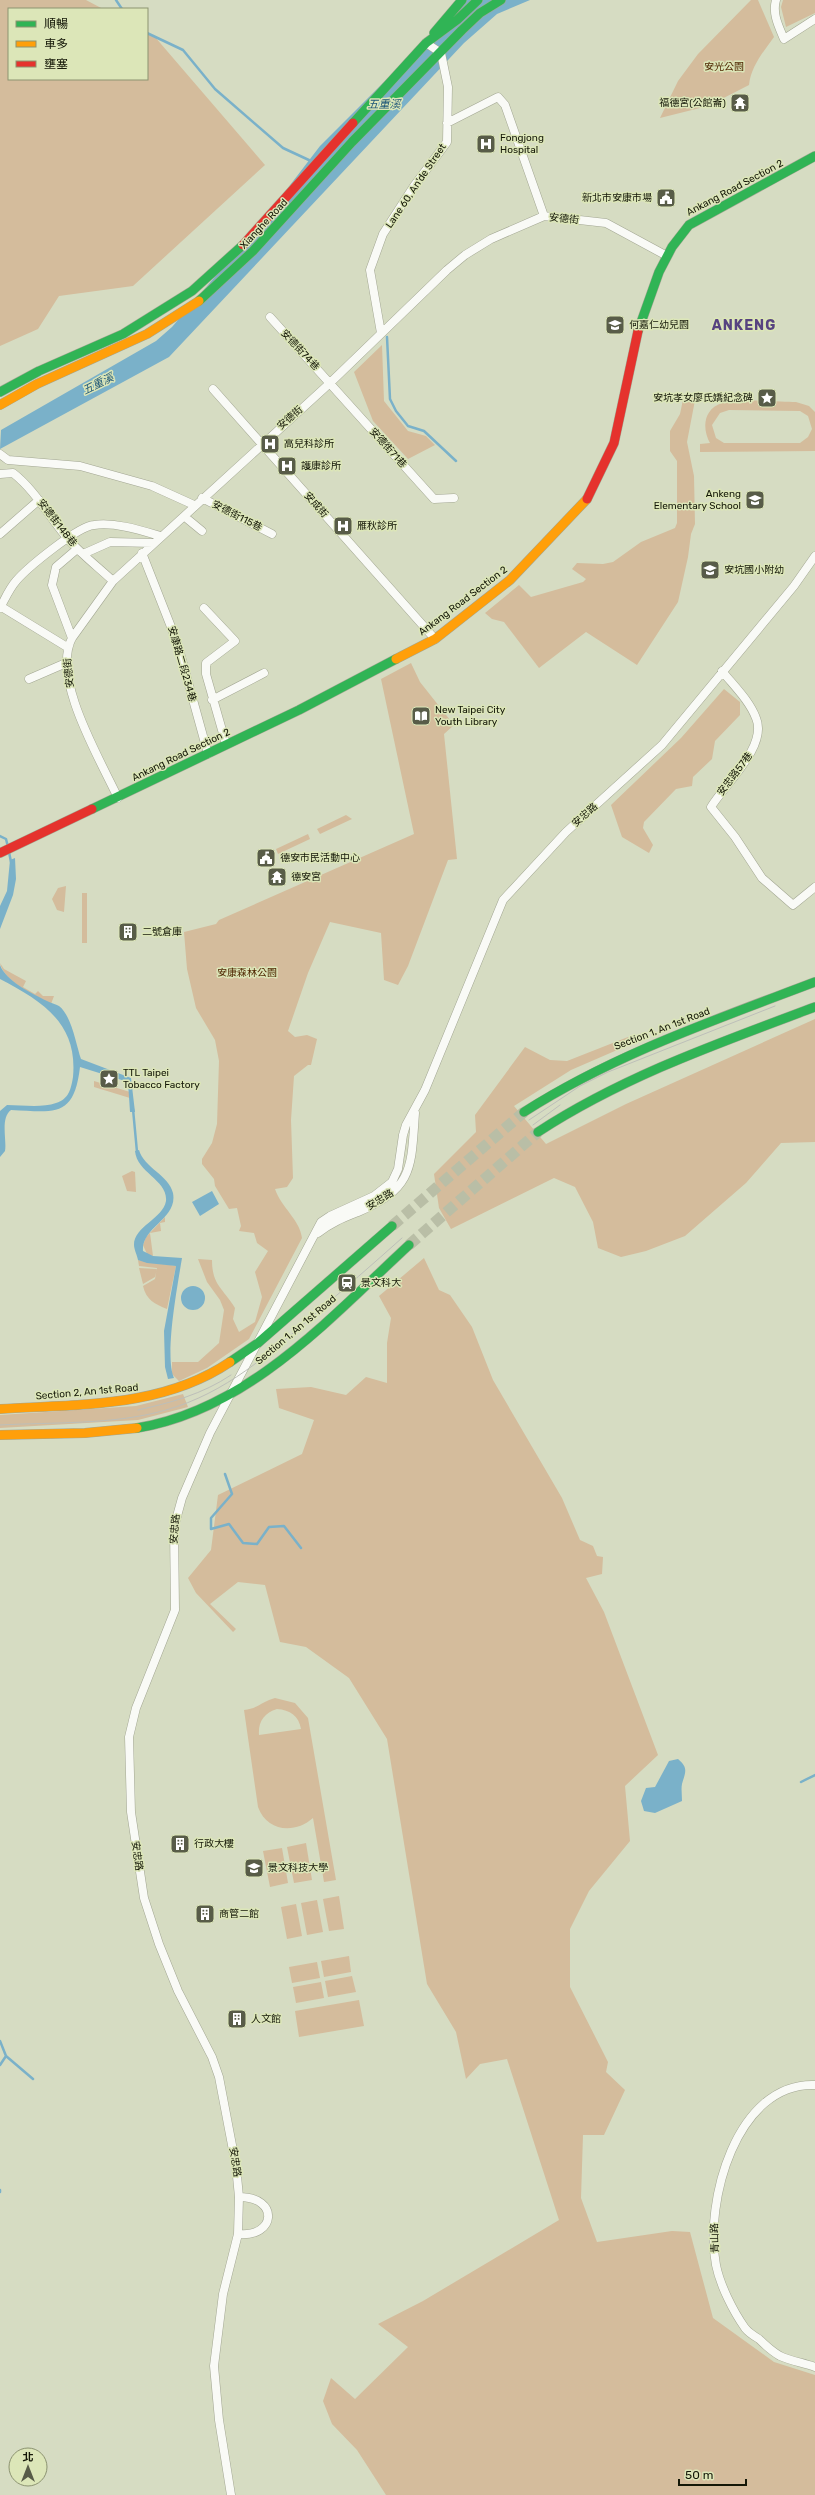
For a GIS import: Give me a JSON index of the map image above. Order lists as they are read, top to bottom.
{
  "streets": {
    "main road": [
      "Ankang Road Section 2",
      "Xianghe Road",
      "Section 1, An 1st Road",
      "Section 2, An 1st Road"
    ],
    "street": [
      "Lane 60, An'de Street",
      "安德街",
      "安德街74巷",
      "安德街71巷",
      "安成街",
      "安德街115巷",
      "安德街148巷",
      "安康路二段234巷",
      "安忠路57巷",
      "安忠路",
      "青山路"
    ]
  },
  "crossings": [
    ["Lane 60, An'de Street", "安德街"],
    ["Lane 60, An'de Street", "Xianghe Road"],
    ["Ankang Road Section 2", "安德街"],
    ["Ankang Road Section 2", "安成街"],
    ["Ankang Road Section 2", "安康路二段234巷"],
    ["安德街", "安德街74巷"],
    ["安德街", "安德街71巷"],
    ["安德街", "安成街"],
    ["安德街", "安德街115巷"],
    ["安德街", "安德街148巷"],
    ["安德街", "安康路二段234巷"],
    ["安德街74巷", "安德街71巷"],
    ["安忠路57巷", "安忠路"],
    ["安忠路", "Section 1, An 1st Road"],
    ["安忠路", "Section 2, An 1st Road"],
    ["Section 1, An 1st Road", "Section 2, An 1st Road"]
  ],
  "districts": ["ANKENG"],
  "water": ["五重溪"],
  "parks": ["安光公園", "安康森林公園"],
  "places": {
    "temple": ["福德宮(公館崙)", "德安宮"],
    "hospital": [
      "Fongjong Hospital",
      "高兒科診所",
      "護康診所",
      "雁秋診所"
    ],
    "public building": ["新北市安康市場", "德安市民活動中心"],
    "school or university": [
      "何嘉仁幼兒園",
      "Ankeng Elementary School",
      "安坑國小附幼",
      "景文科技大學"
    ],
    "place": ["安坑孝女廖氏嬌紀念碑", "TTL Taipei Tobacco Factory"],
    "library": ["New Taipei City Youth Library"],
    "building": [
      "二號倉庫",
      "行政大樓",
      "商管二館",
      "人文館"
    ],
    "station": ["景文科大"]
  },
  "legend": ["順暢", "車多", "壅塞"],
  "scale_bar": "50 m",
  "north": "top"
}
